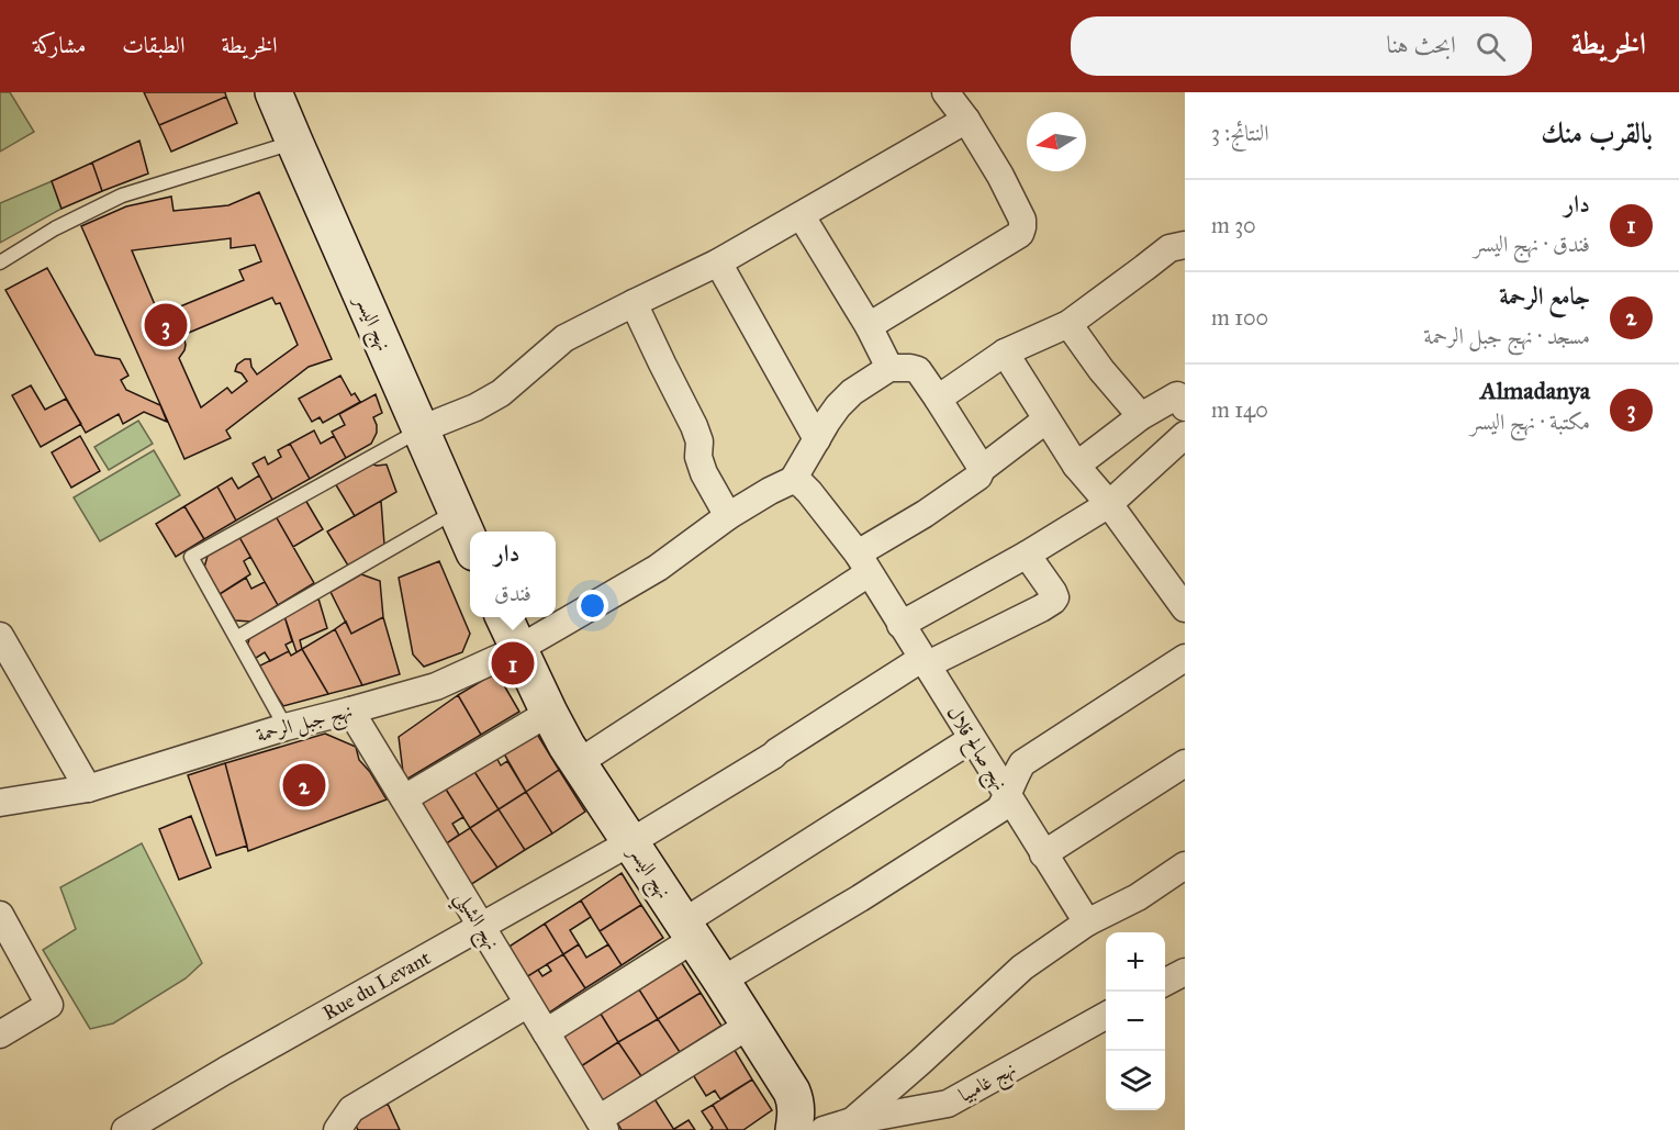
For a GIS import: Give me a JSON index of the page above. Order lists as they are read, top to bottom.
{
  "streets": {
    "main road": ["نهج اليسر"],
    "street": [
      "نهج جبل الرحمة",
      "نهج صالح قلال",
      "نهج الشيلي",
      "Rue du Levant",
      "نهج غامبيا"
    ]
  },
  "crossings": [
    ["نهج اليسر", "نهج جبل الرحمة"],
    ["نهج اليسر", "Rue du Levant"],
    ["نهج جبل الرحمة", "نهج صالح قلال"],
    ["نهج جبل الرحمة", "نهج الشيلي"],
    ["نهج صالح قلال", "Rue du Levant"],
    ["نهج الشيلي", "Rue du Levant"]
  ],
  "north": "left",
  "page": {
    "header": "الخريطة",
    "search": "ابحث هنا",
    "nav": ["الخريطة", "الطبقات", "مشاركة"],
    "heading": ["بالقرب منك", "النتائج: 3"],
    "list": [
      {
        "mark": "1",
        "name": "دار",
        "note": "فندق · نهج اليسر",
        "value": "30 m"
      },
      {
        "mark": "2",
        "name": "جامع الرحمة",
        "note": "مسجد · نهج جبل الرحمة",
        "value": "100 m"
      },
      {
        "mark": "3",
        "name": "Almadanya",
        "note": "مكتبة · نهج اليسر",
        "value": "140 m"
      }
    ],
    "pins": ["3", "1", "2"],
    "popup": ["دار", "فندق"],
    "map_buttons": ["+", "−"]
  }
}
